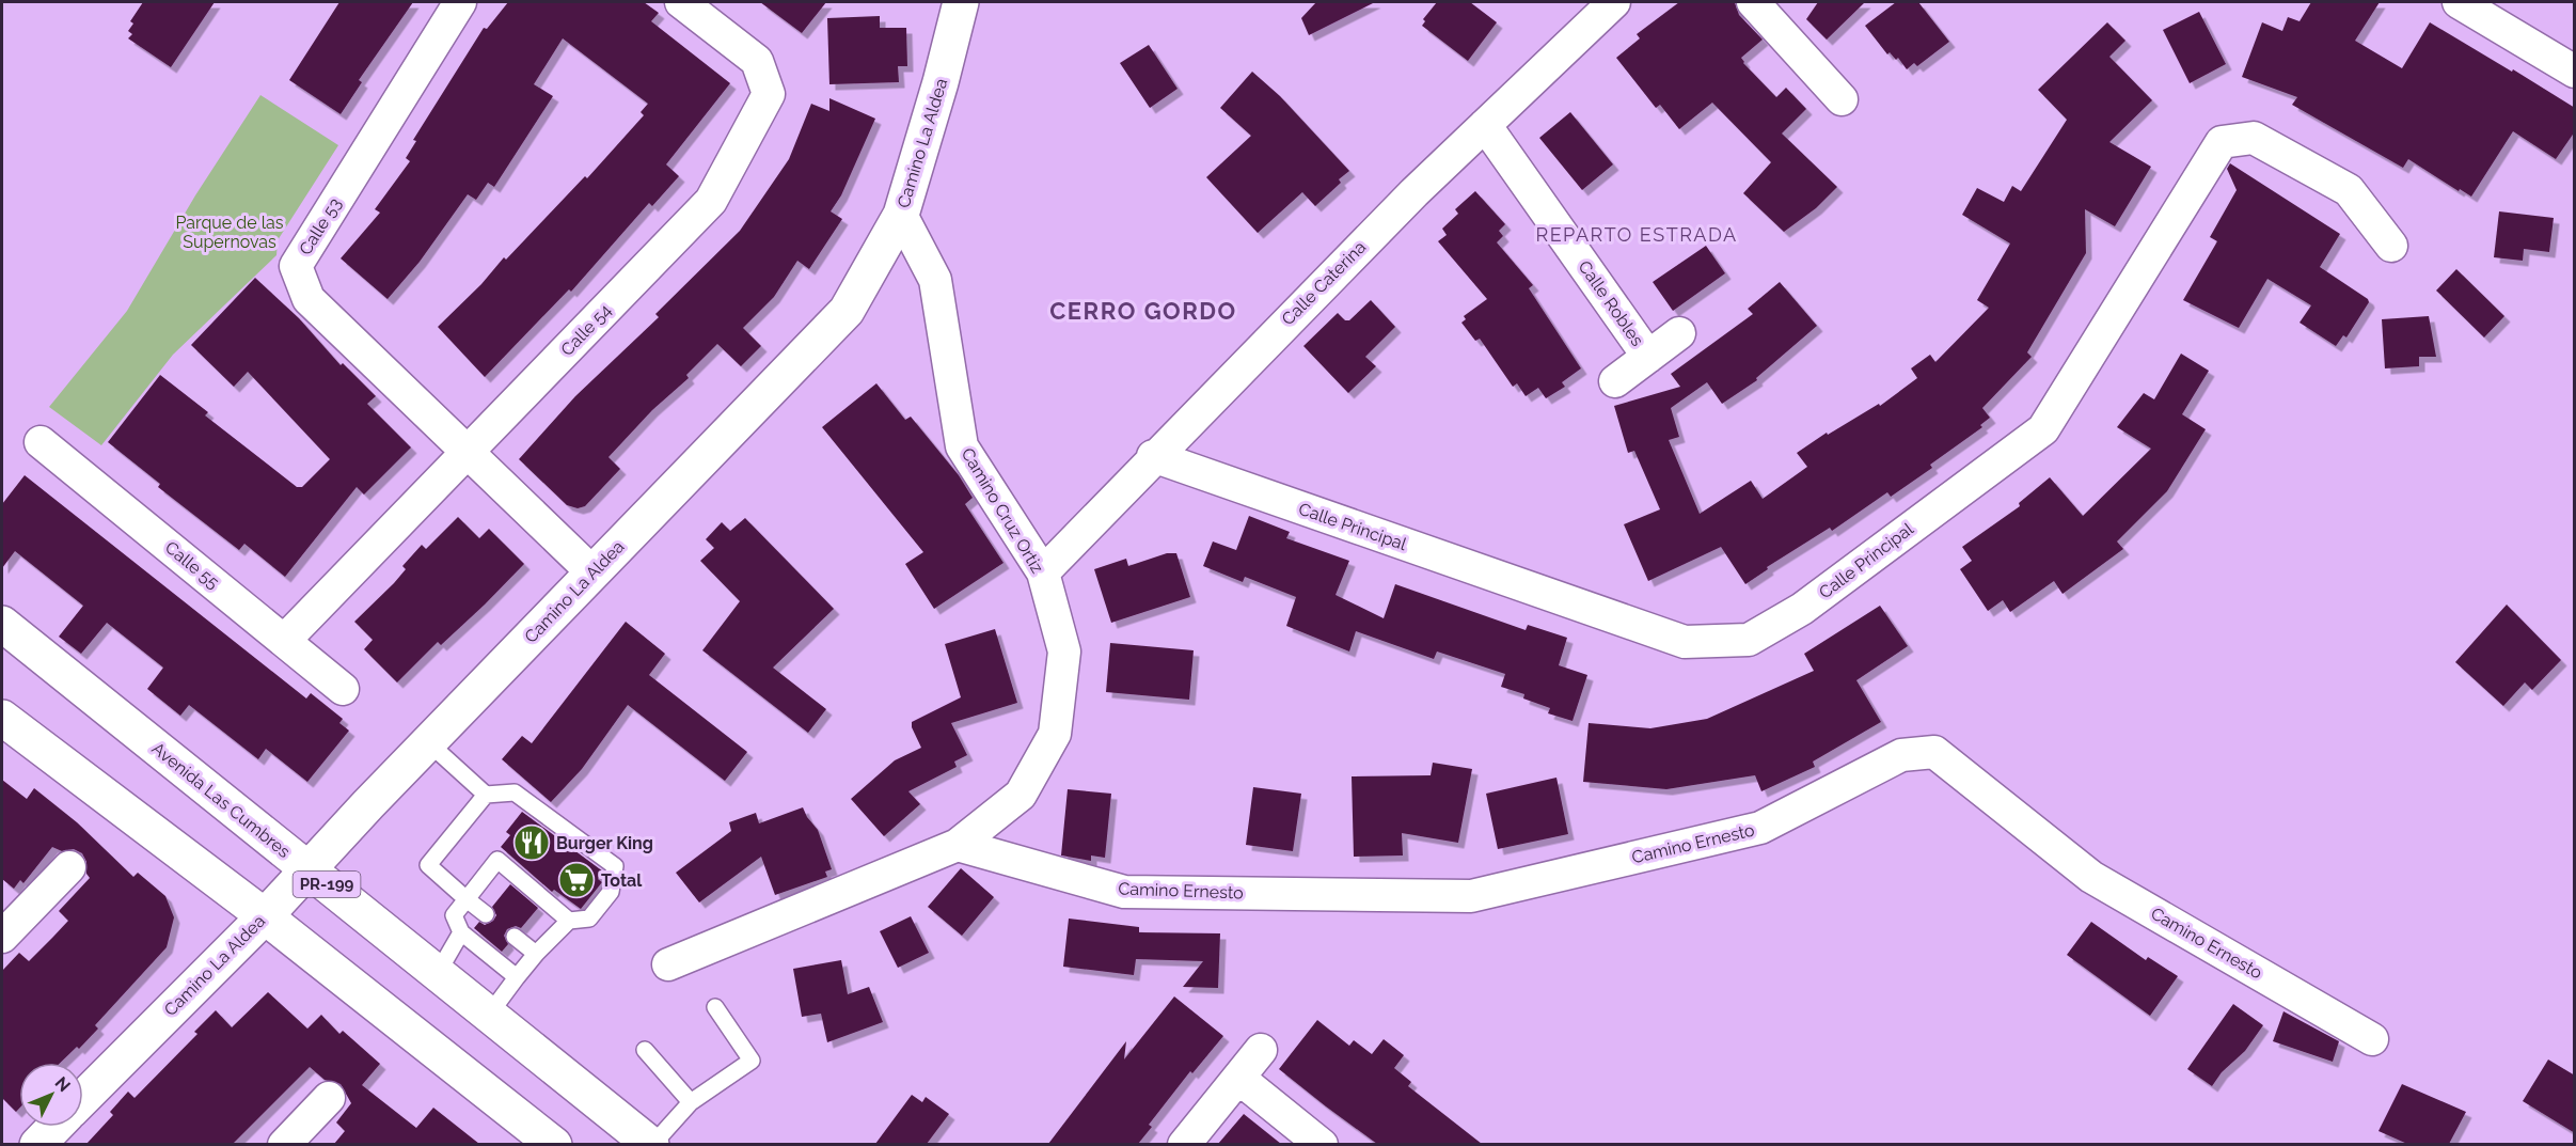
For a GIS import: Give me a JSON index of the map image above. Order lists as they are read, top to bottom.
{
  "streets": {
    "main road": ["Camino La Aldea", "Avenida Las Cumbres", "PR-199"],
    "street": [
      "Calle 53",
      "Calle Caterina",
      "Calle Robles",
      "Calle 54",
      "Camino Cruz Ortiz",
      "Calle Principal",
      "Calle 55",
      "Camino Ernesto"
    ]
  },
  "crossings": [
    ["Camino La Aldea", "Camino Cruz Ortiz"],
    ["Camino La Aldea", "Avenida Las Cumbres"],
    ["Calle 53", "Calle 54"],
    ["Calle Caterina", "Calle Robles"],
    ["Calle Caterina", "Camino Cruz Ortiz"],
    ["Calle Caterina", "Calle Principal"],
    ["Calle 54", "Calle 55"],
    ["Camino Cruz Ortiz", "Camino Ernesto"]
  ],
  "districts": ["REPARTO ESTRADA", "CERRO GORDO"],
  "parks": ["Parque de las Supernovas"],
  "places": {
    "restaurant": ["Burger King"],
    "supermarket": ["Total"]
  },
  "north": "top right"
}
